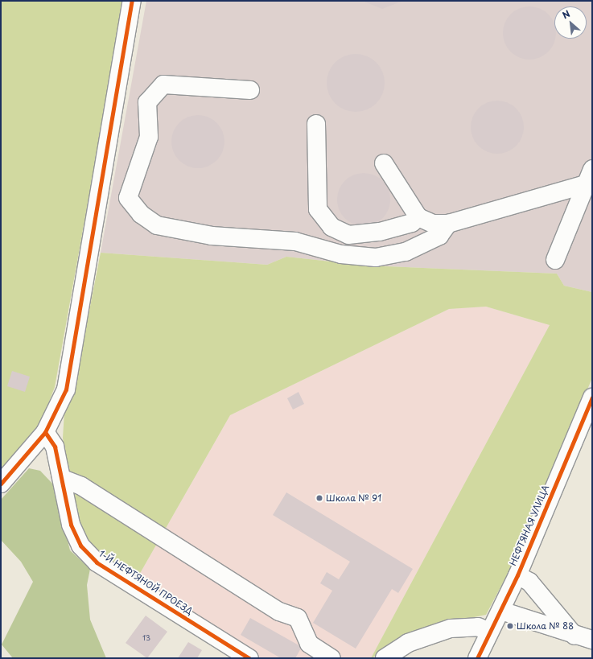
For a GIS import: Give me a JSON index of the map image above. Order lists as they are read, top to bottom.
{
  "streets": {
    "street": ["НЕФТЯНАЯ УЛИЦА", "1-Й НЕФТЯНОЙ ПРОЕЗД"]
  },
  "places": ["Школа № 91", "Школа № 88"],
  "house_numbers": ["13"],
  "north": "top left"
}
